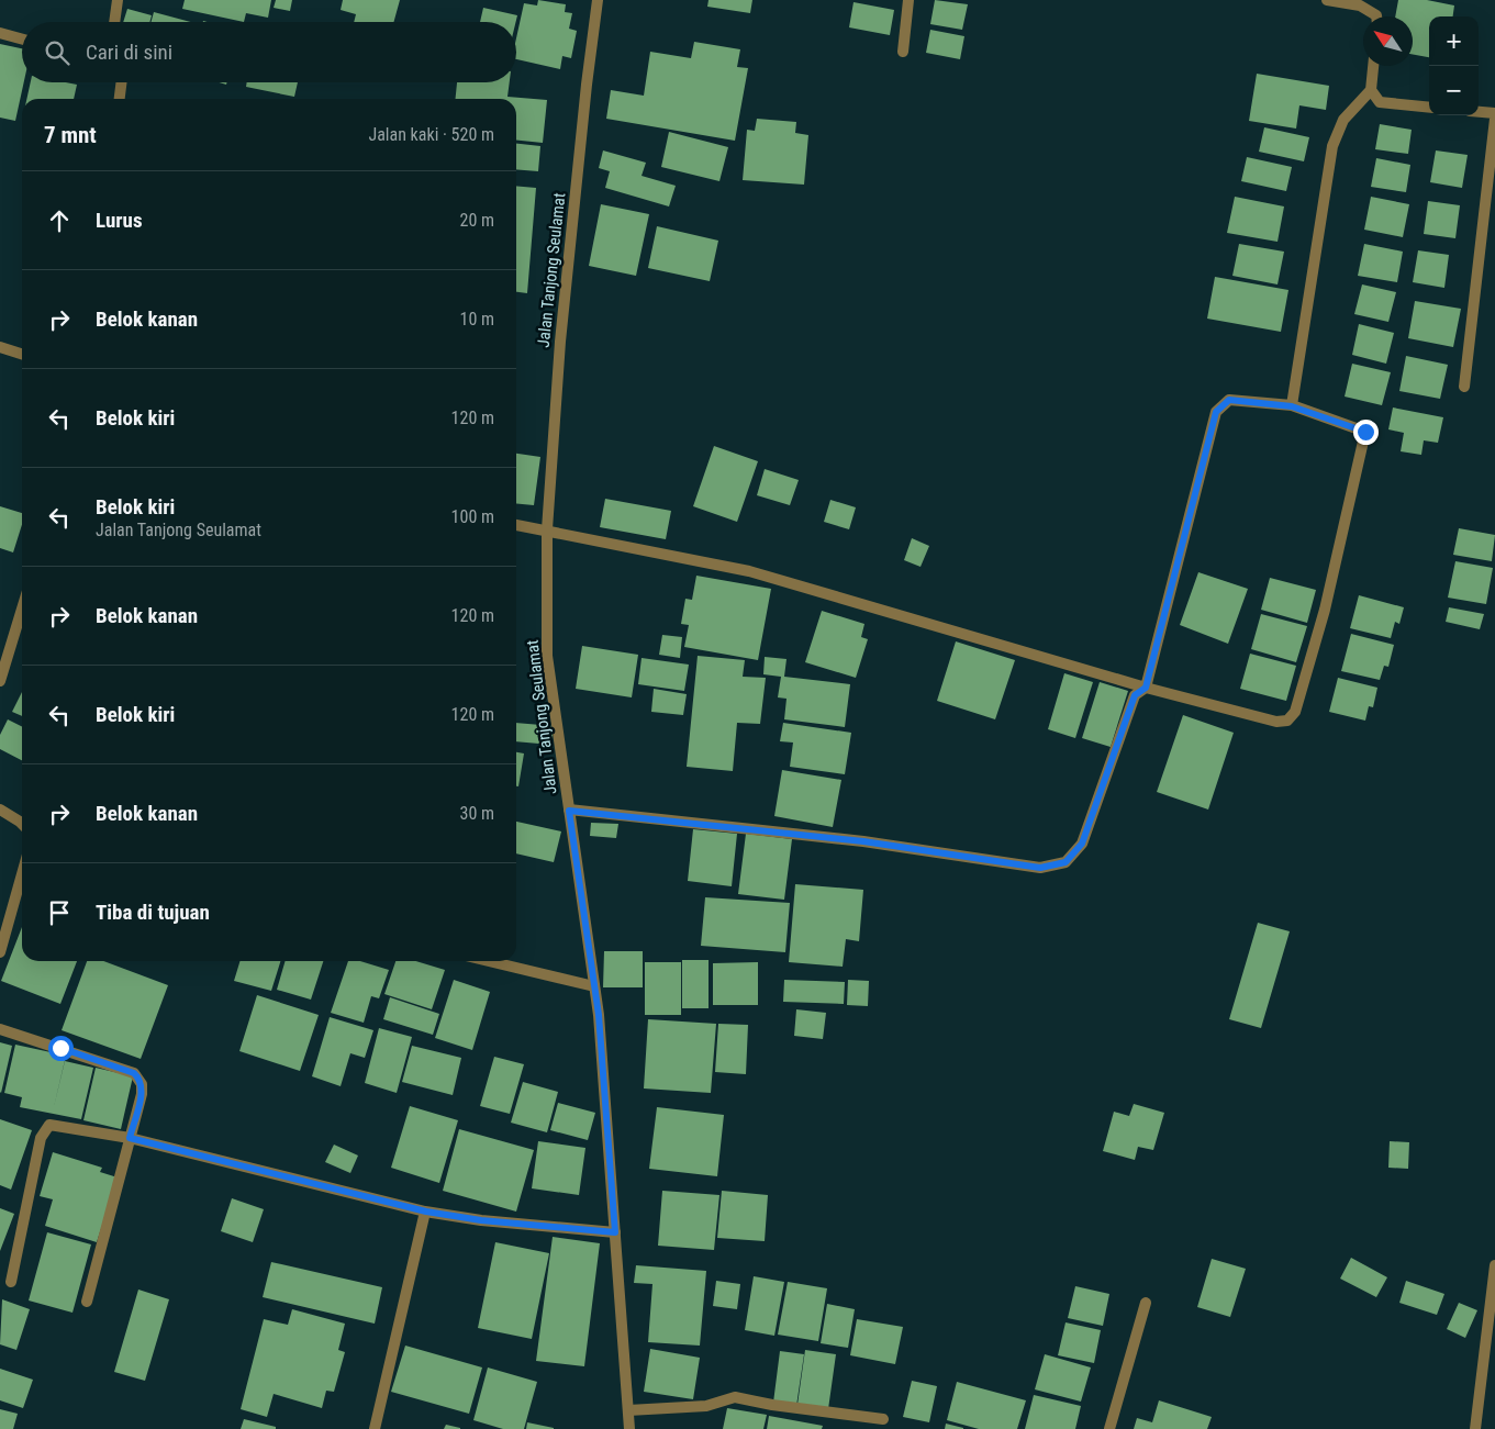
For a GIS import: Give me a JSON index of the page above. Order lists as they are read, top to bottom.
{
  "streets": {
    "street": ["Jalan Tanjong Seulamat"]
  },
  "north": "top left",
  "page": {
    "map_buttons": ["+", "−"],
    "search": "Cari di sini",
    "heading": ["7 mnt", "Jalan kaki · 520 m"],
    "list": [
      ["Lurus", "20 m"],
      ["Belok kanan", "10 m"],
      ["Belok kiri", "120 m"],
      ["Belok kiri", "Jalan Tanjong Seulamat", "100 m"],
      ["Belok kanan", "120 m"],
      ["Belok kiri", "120 m"],
      ["Belok kanan", "30 m"],
      "Tiba di tujuan"
    ]
  }
}
